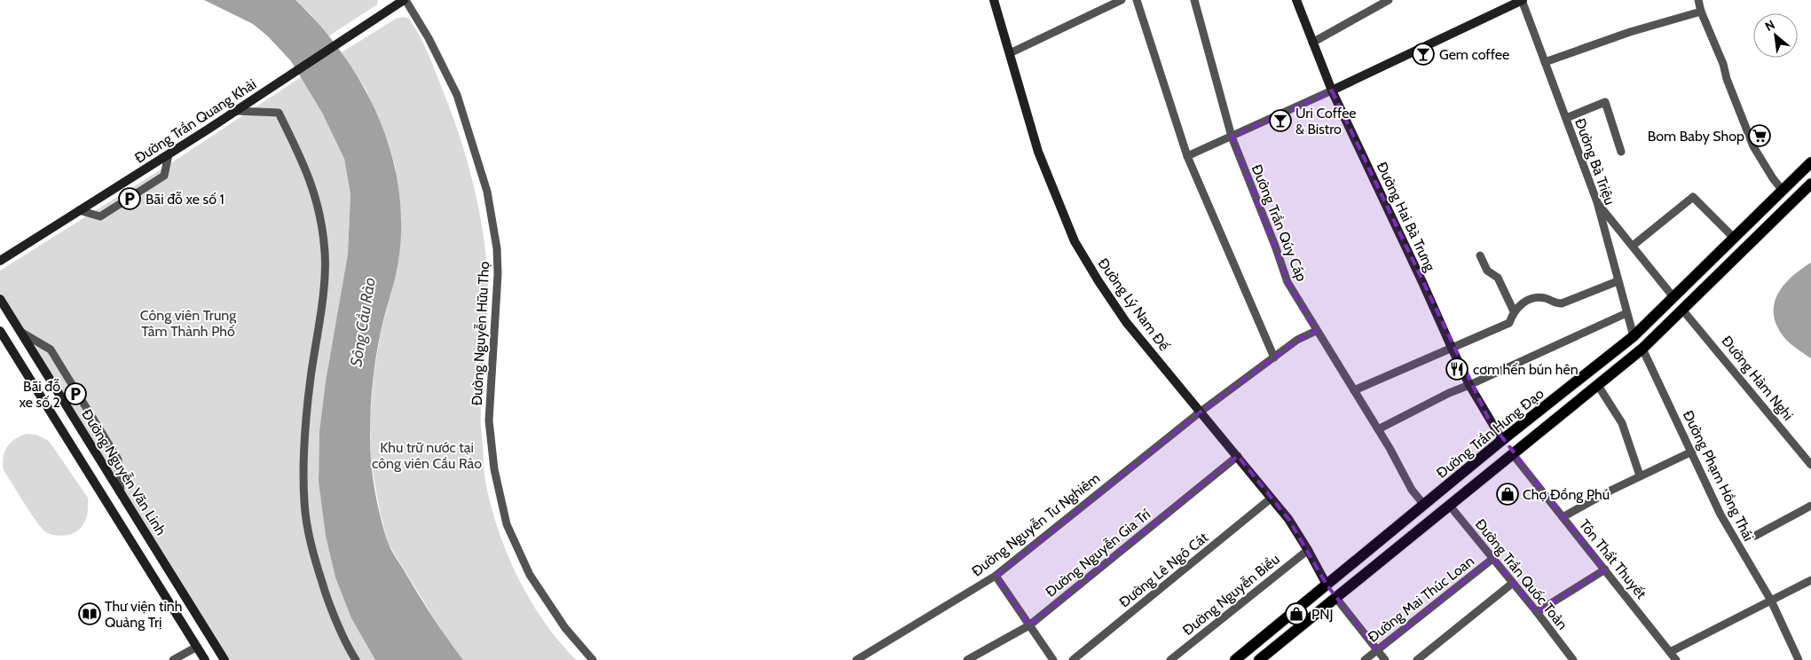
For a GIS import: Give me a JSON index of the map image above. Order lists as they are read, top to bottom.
{
  "streets": {
    "main road": ["Đường Trần Hưng Đạo"],
    "street": [
      "Đường Trần Quang Khải",
      "Đường Bà Triệu",
      "Đường Hai Bà Trưng",
      "Đường Trần Qúy Cáp",
      "Đường Lý Nam Đế",
      "Đường Nguyễn Hữu Thọ",
      "Đường Hàm Nghi",
      "Đường Nguyễn Văn Linh",
      "Đường Phạm Hồng Thái",
      "Đường Nguyễn Tư Nghiêm",
      "Đường Nguyễn Gia Trí",
      "Tôn Thất Thuyết",
      "Đường Lê Ngô Cát",
      "Đường Trần Quốc Toản",
      "Đường Nguyễn Biểu",
      "Đường Mai Thúc Loan"
    ]
  },
  "crossings": [
    ["Đường Trần Quang Khải", "Đường Nguyễn Hữu Thọ"],
    ["Đường Bà Triệu", "Đường Trần Hưng Đạo"],
    ["Đường Hai Bà Trưng", "Đường Trần Hưng Đạo"],
    ["Đường Trần Qúy Cáp", "Đường Trần Hưng Đạo"],
    ["Đường Trần Qúy Cáp", "Đường Nguyễn Tư Nghiêm"],
    ["Đường Lý Nam Đế", "Đường Trần Hưng Đạo"],
    ["Đường Lý Nam Đế", "Đường Nguyễn Tư Nghiêm"],
    ["Đường Lý Nam Đế", "Đường Nguyễn Gia Trí"],
    ["Đường Lý Nam Đế", "Đường Lê Ngô Cát"],
    ["Đường Lý Nam Đế", "Đường Nguyễn Biểu"],
    ["Đường Hàm Nghi", "Đường Trần Hưng Đạo"],
    ["Đường Trần Hưng Đạo", "Đường Phạm Hồng Thái"],
    ["Đường Trần Hưng Đạo", "Tôn Thất Thuyết"],
    ["Đường Trần Hưng Đạo", "Đường Trần Quốc Toản"],
    ["Đường Trần Quốc Toản", "Đường Mai Thúc Loan"]
  ],
  "water": ["Sông Cầu Rào"],
  "parks": ["Công viên Trung Tâm Thành Phố", "Khu trữ nước tại công viên Cầu Rào"],
  "places": {
    "bar": ["Gem coffee", "Uri Coffee & Bistro"],
    "supermarket": ["Bom Baby Shop"],
    "parking": ["Bãi đỗ xe số 1", "Bãi đỗ xe số 2"],
    "restaurant": ["cơm hến bún hên"],
    "shop": ["Chợ Đồng Phú", "PNJ"],
    "library": ["Thư viện tỉnh Quảng Trị"]
  },
  "north": "top left"
}
